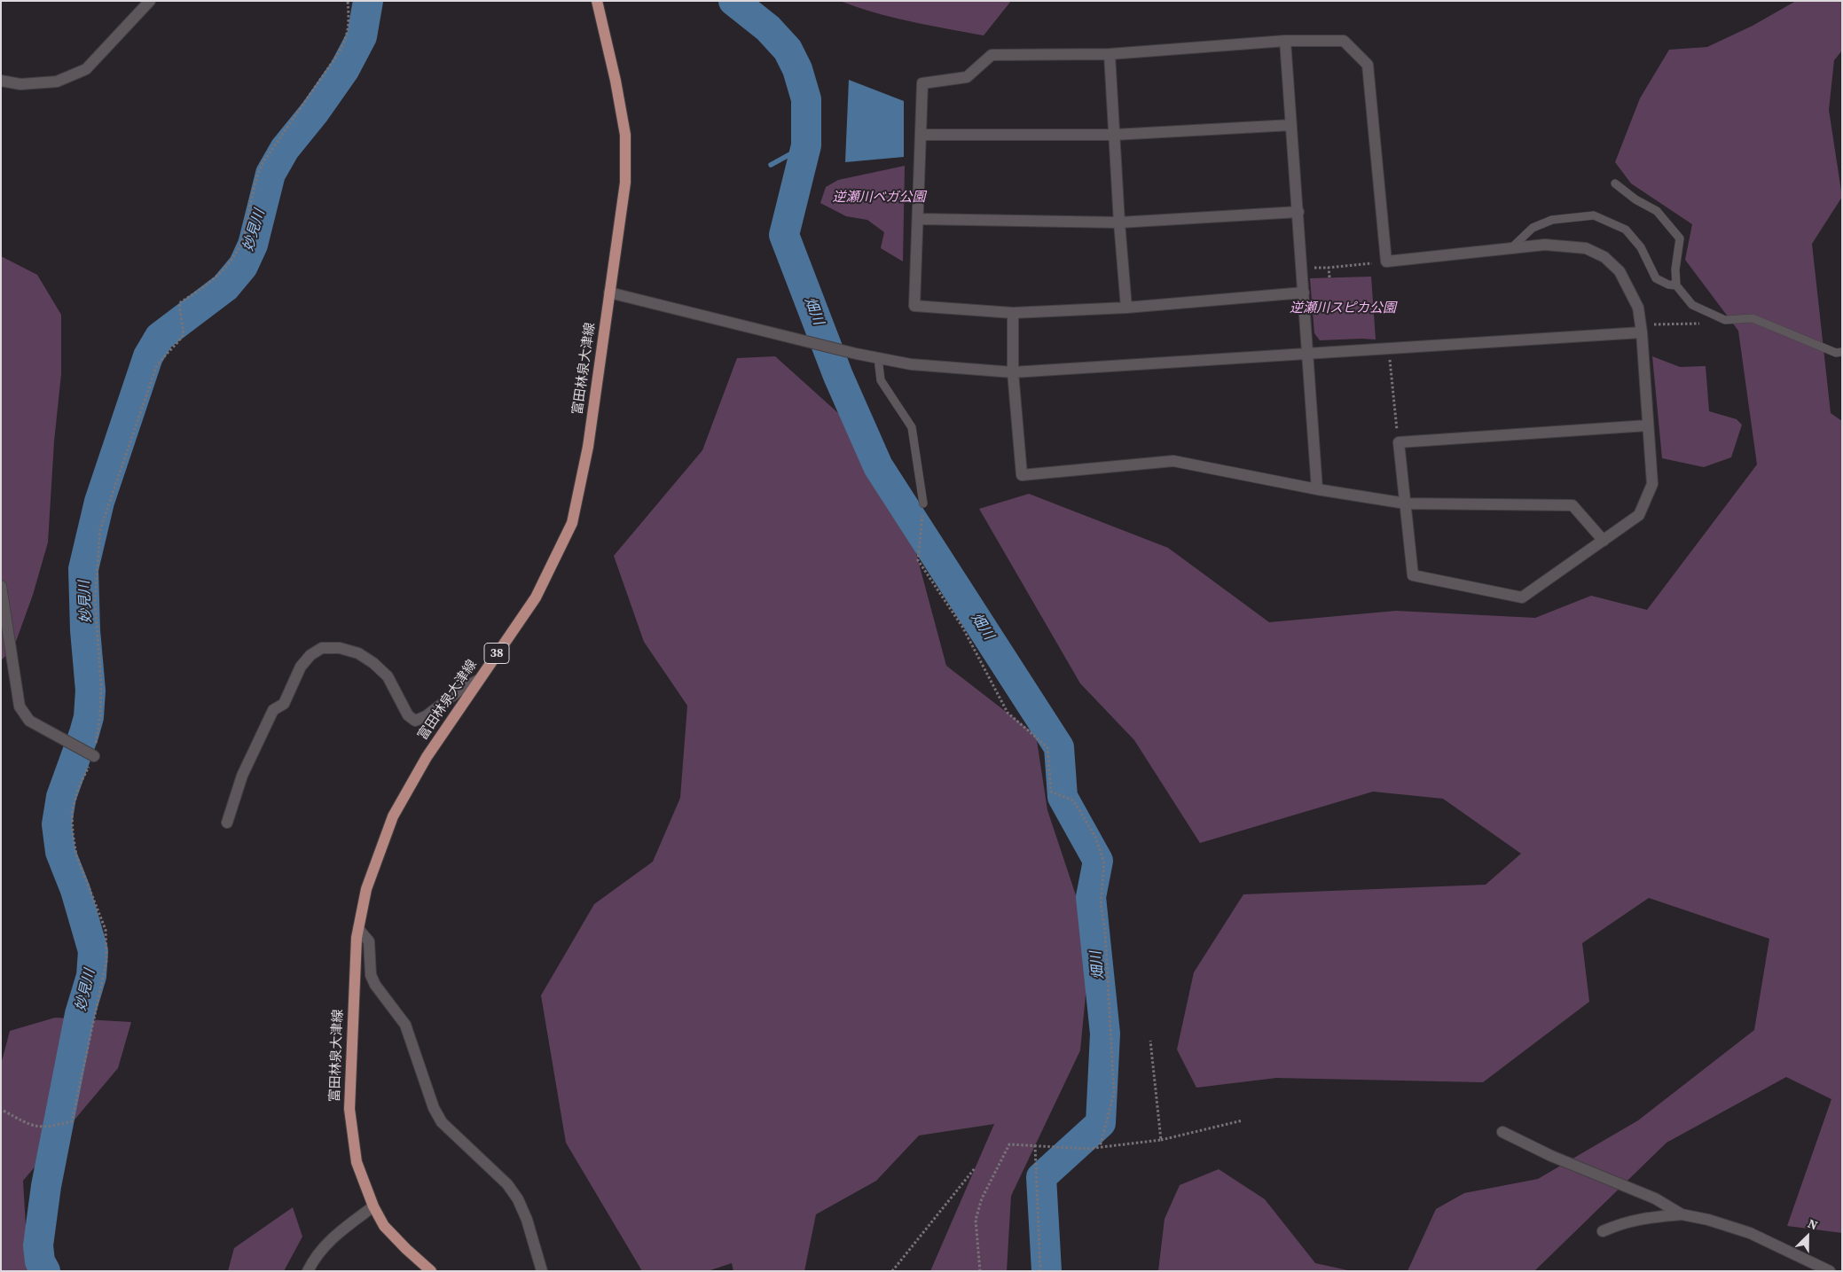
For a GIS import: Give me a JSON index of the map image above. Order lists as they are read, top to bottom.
{
  "streets": {
    "main road": ["富田林泉大津線", "38"]
  },
  "water": ["妙見川", "畑川"],
  "parks": ["逆瀬川ベガ公園", "逆瀬川スピカ公園"],
  "north": "top right"
}
